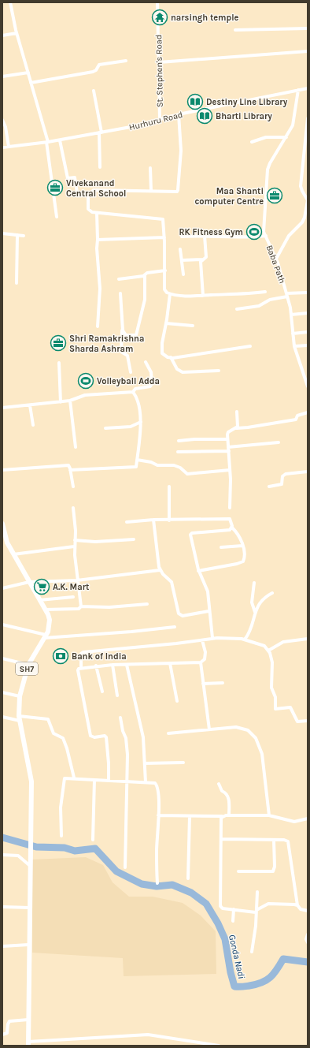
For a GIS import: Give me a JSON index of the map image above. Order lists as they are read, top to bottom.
{
  "streets": {
    "main road": ["SH7"],
    "street": ["St. Stephen's Road", "Hurhuru Road", "Baba Path"]
  },
  "crossings": [
    ["St. Stephen's Road", "Hurhuru Road"],
    ["Hurhuru Road", "Baba Path"]
  ],
  "water": ["Gonda Nadi"],
  "places": {
    "temple": ["narsingh temple"],
    "library": ["Destiny Line Library", "Bharti Library"],
    "office": ["Vivekanand Central School", "Maa Shanti computer Centre", "Shri Ramakrishna Sharda Ashram"],
    "sports": ["RK Fitness Gym", "Volleyball Adda"],
    "supermarket": ["A.K. Mart"],
    "bank": ["Bank of India"]
  }
}
